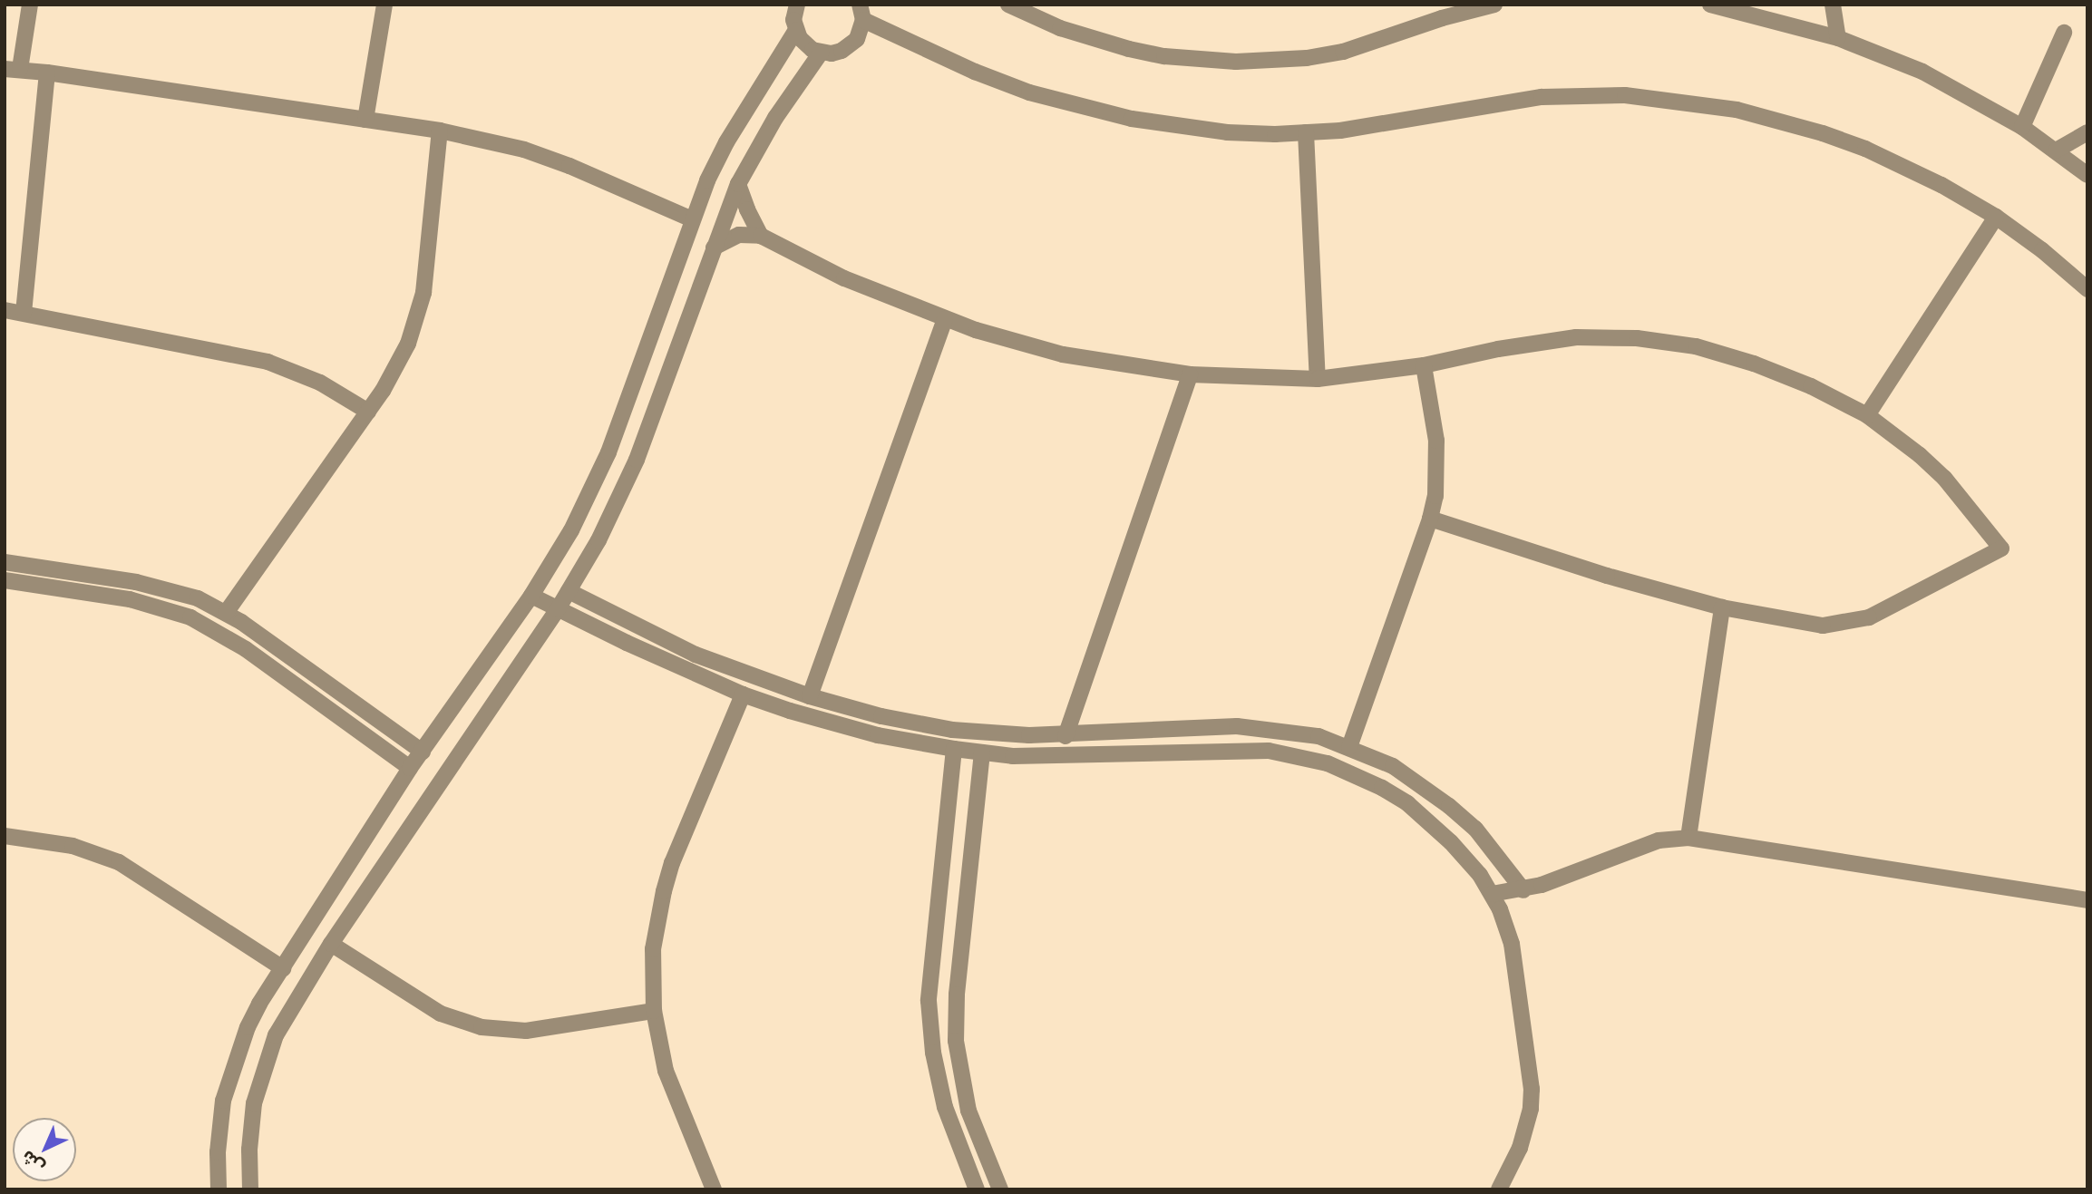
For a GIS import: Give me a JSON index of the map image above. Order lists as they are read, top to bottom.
{
  "north": "bottom left"
}
